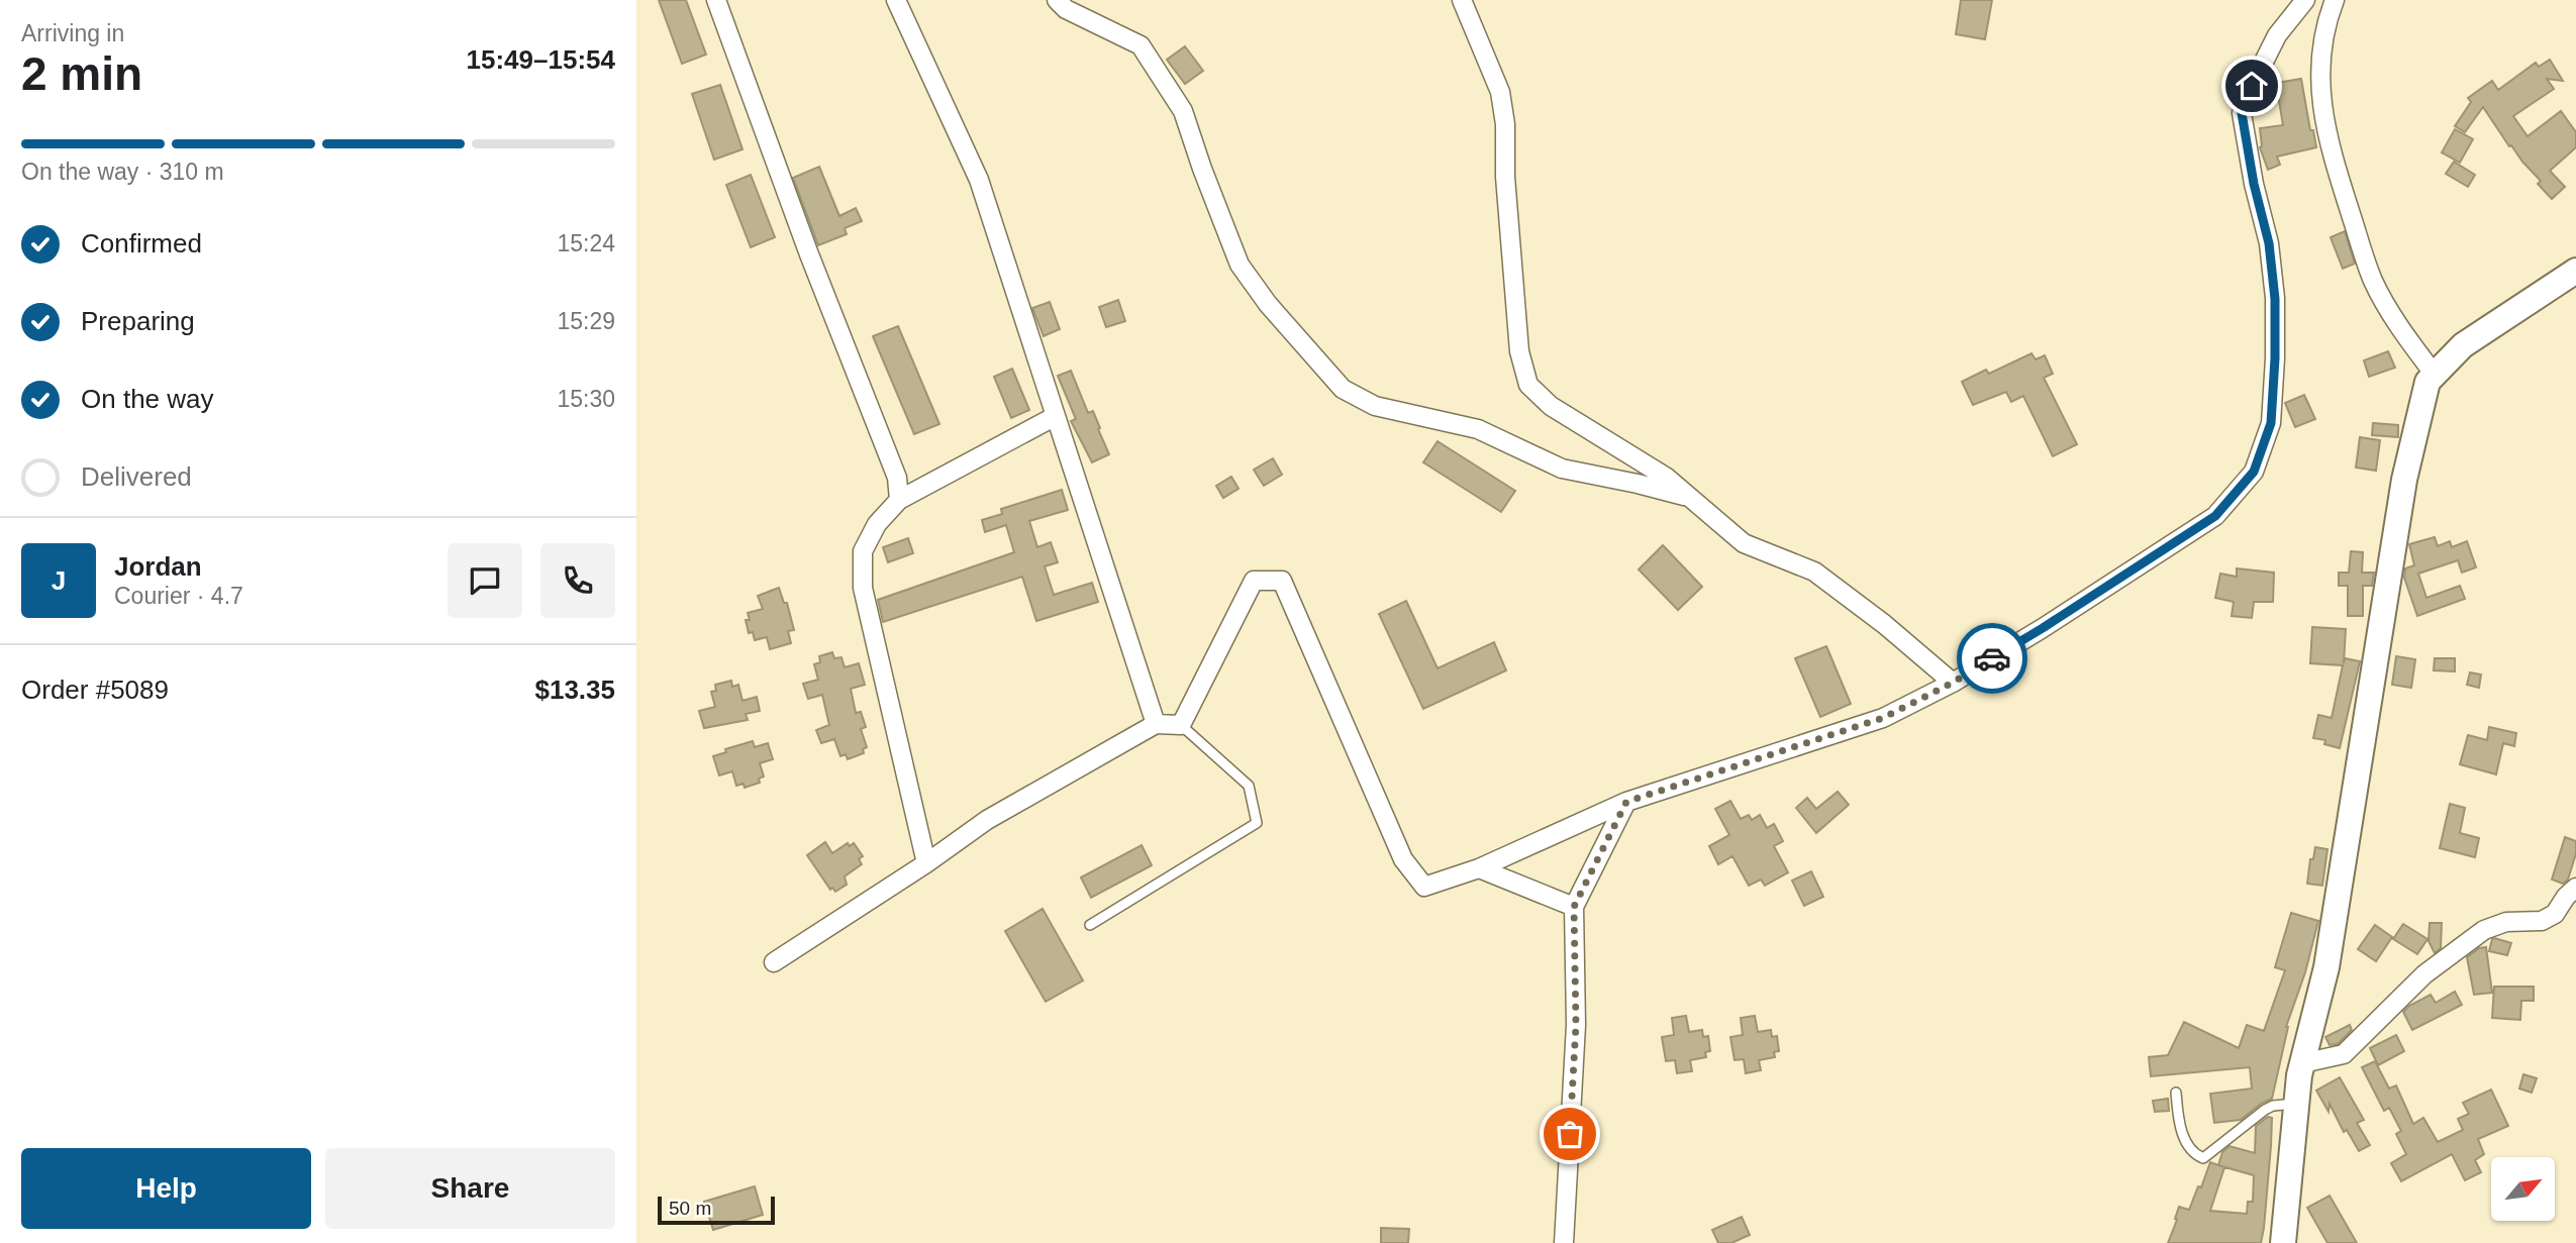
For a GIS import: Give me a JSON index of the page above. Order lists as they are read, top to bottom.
{
  "scale_bar": "50 m",
  "north": "top right",
  "page": {
    "heading": ["2 min", "Arriving in", "15:49–15:54"],
    "panel": [
      "Jordan",
      "Courier · 4.7",
      "Order #5089",
      "$13.35"
    ],
    "bar": "On the way · 310 m",
    "list": [
      ["Confirmed", "15:24"],
      ["Preparing", "15:29"],
      ["On the way", "15:30"],
      "Delivered"
    ],
    "round": "J",
    "buttons": ["Help", "Share"],
    "scale": "50 m"
  }
}
